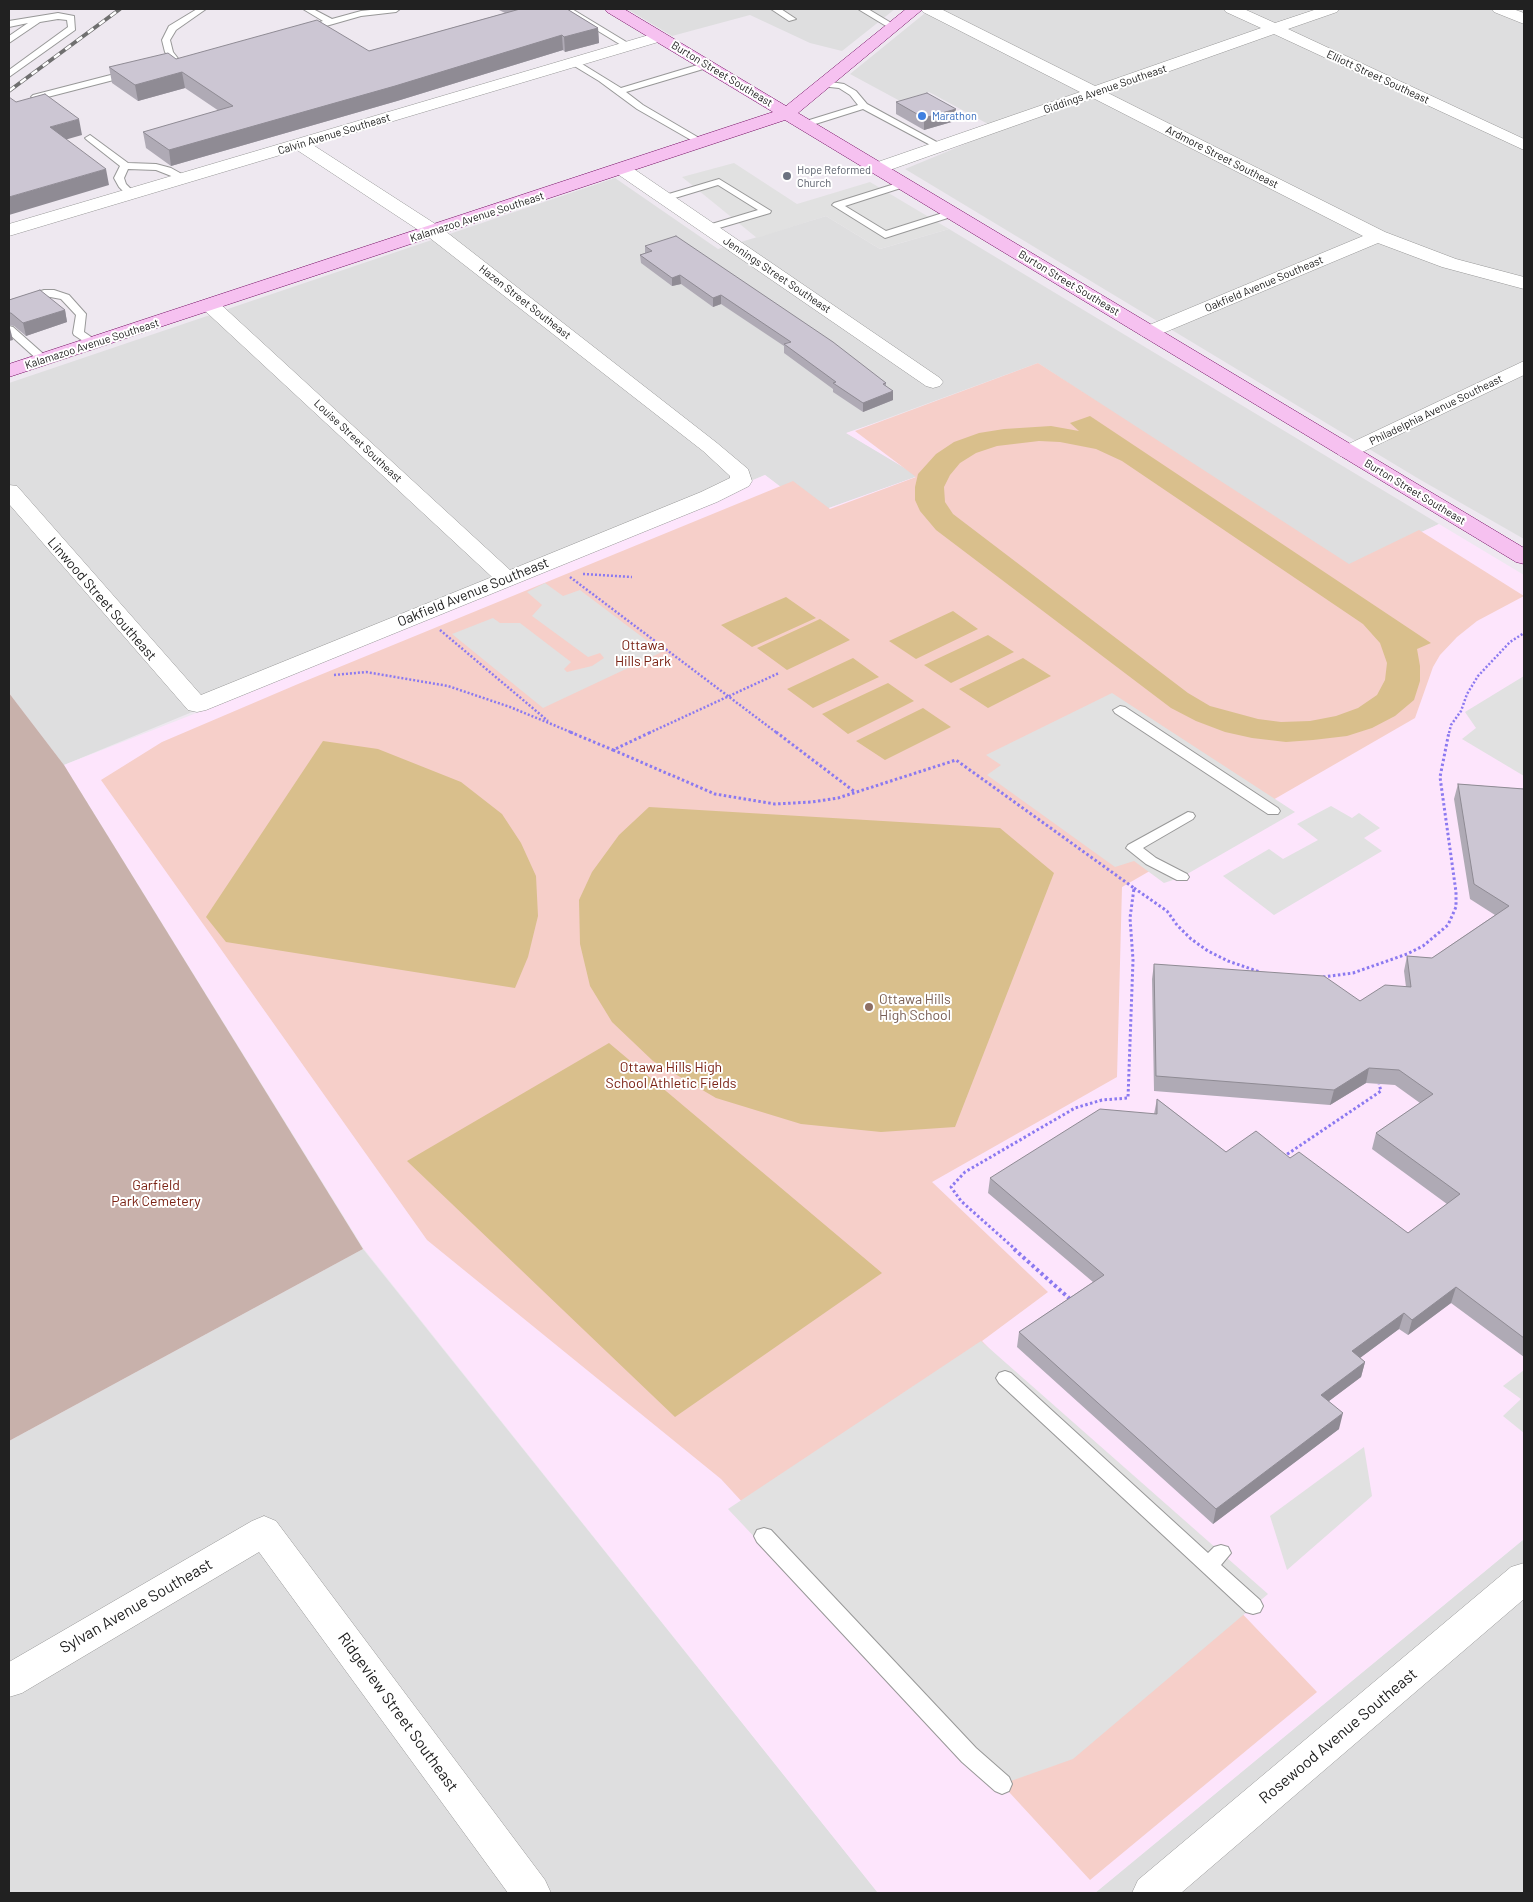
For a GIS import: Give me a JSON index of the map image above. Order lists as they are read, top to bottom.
{
  "streets": {
    "main road": ["Burton Street Southeast", "Kalamazoo Avenue Southeast"],
    "street": [
      "Elliott Street Southeast",
      "Giddings Avenue Southeast",
      "Calvin Avenue Southeast",
      "Ardmore Street Southeast",
      "Jennings Street Southeast",
      "Oakfield Avenue Southeast",
      "Hazen Street Southeast",
      "Philadelphia Avenue Southeast",
      "Louise Street Southeast",
      "Linwood Street Southeast",
      "Sylvan Avenue Southeast",
      "Ridgeview Street Southeast",
      "Rosewood Avenue Southeast"
    ]
  },
  "crossings": [
    ["Burton Street Southeast", "Giddings Avenue Southeast"],
    ["Burton Street Southeast", "Calvin Avenue Southeast"],
    ["Burton Street Southeast", "Kalamazoo Avenue Southeast"],
    ["Burton Street Southeast", "Oakfield Avenue Southeast"],
    ["Burton Street Southeast", "Philadelphia Avenue Southeast"],
    ["Elliott Street Southeast", "Giddings Avenue Southeast"],
    ["Giddings Avenue Southeast", "Ardmore Street Southeast"],
    ["Calvin Avenue Southeast", "Hazen Street Southeast"],
    ["Ardmore Street Southeast", "Oakfield Avenue Southeast"],
    ["Kalamazoo Avenue Southeast", "Jennings Street Southeast"],
    ["Kalamazoo Avenue Southeast", "Hazen Street Southeast"],
    ["Kalamazoo Avenue Southeast", "Louise Street Southeast"],
    ["Oakfield Avenue Southeast", "Hazen Street Southeast"],
    ["Oakfield Avenue Southeast", "Louise Street Southeast"],
    ["Oakfield Avenue Southeast", "Linwood Street Southeast"],
    ["Sylvan Avenue Southeast", "Ridgeview Street Southeast"]
  ],
  "parks": ["Ottawa Hills Park", "Ottawa Hills High School Athletic Fields", "Garfield Park Cemetery"],
  "places": ["Marathon", "Hope Reformed Church", "Ottawa Hills High School"]
}
